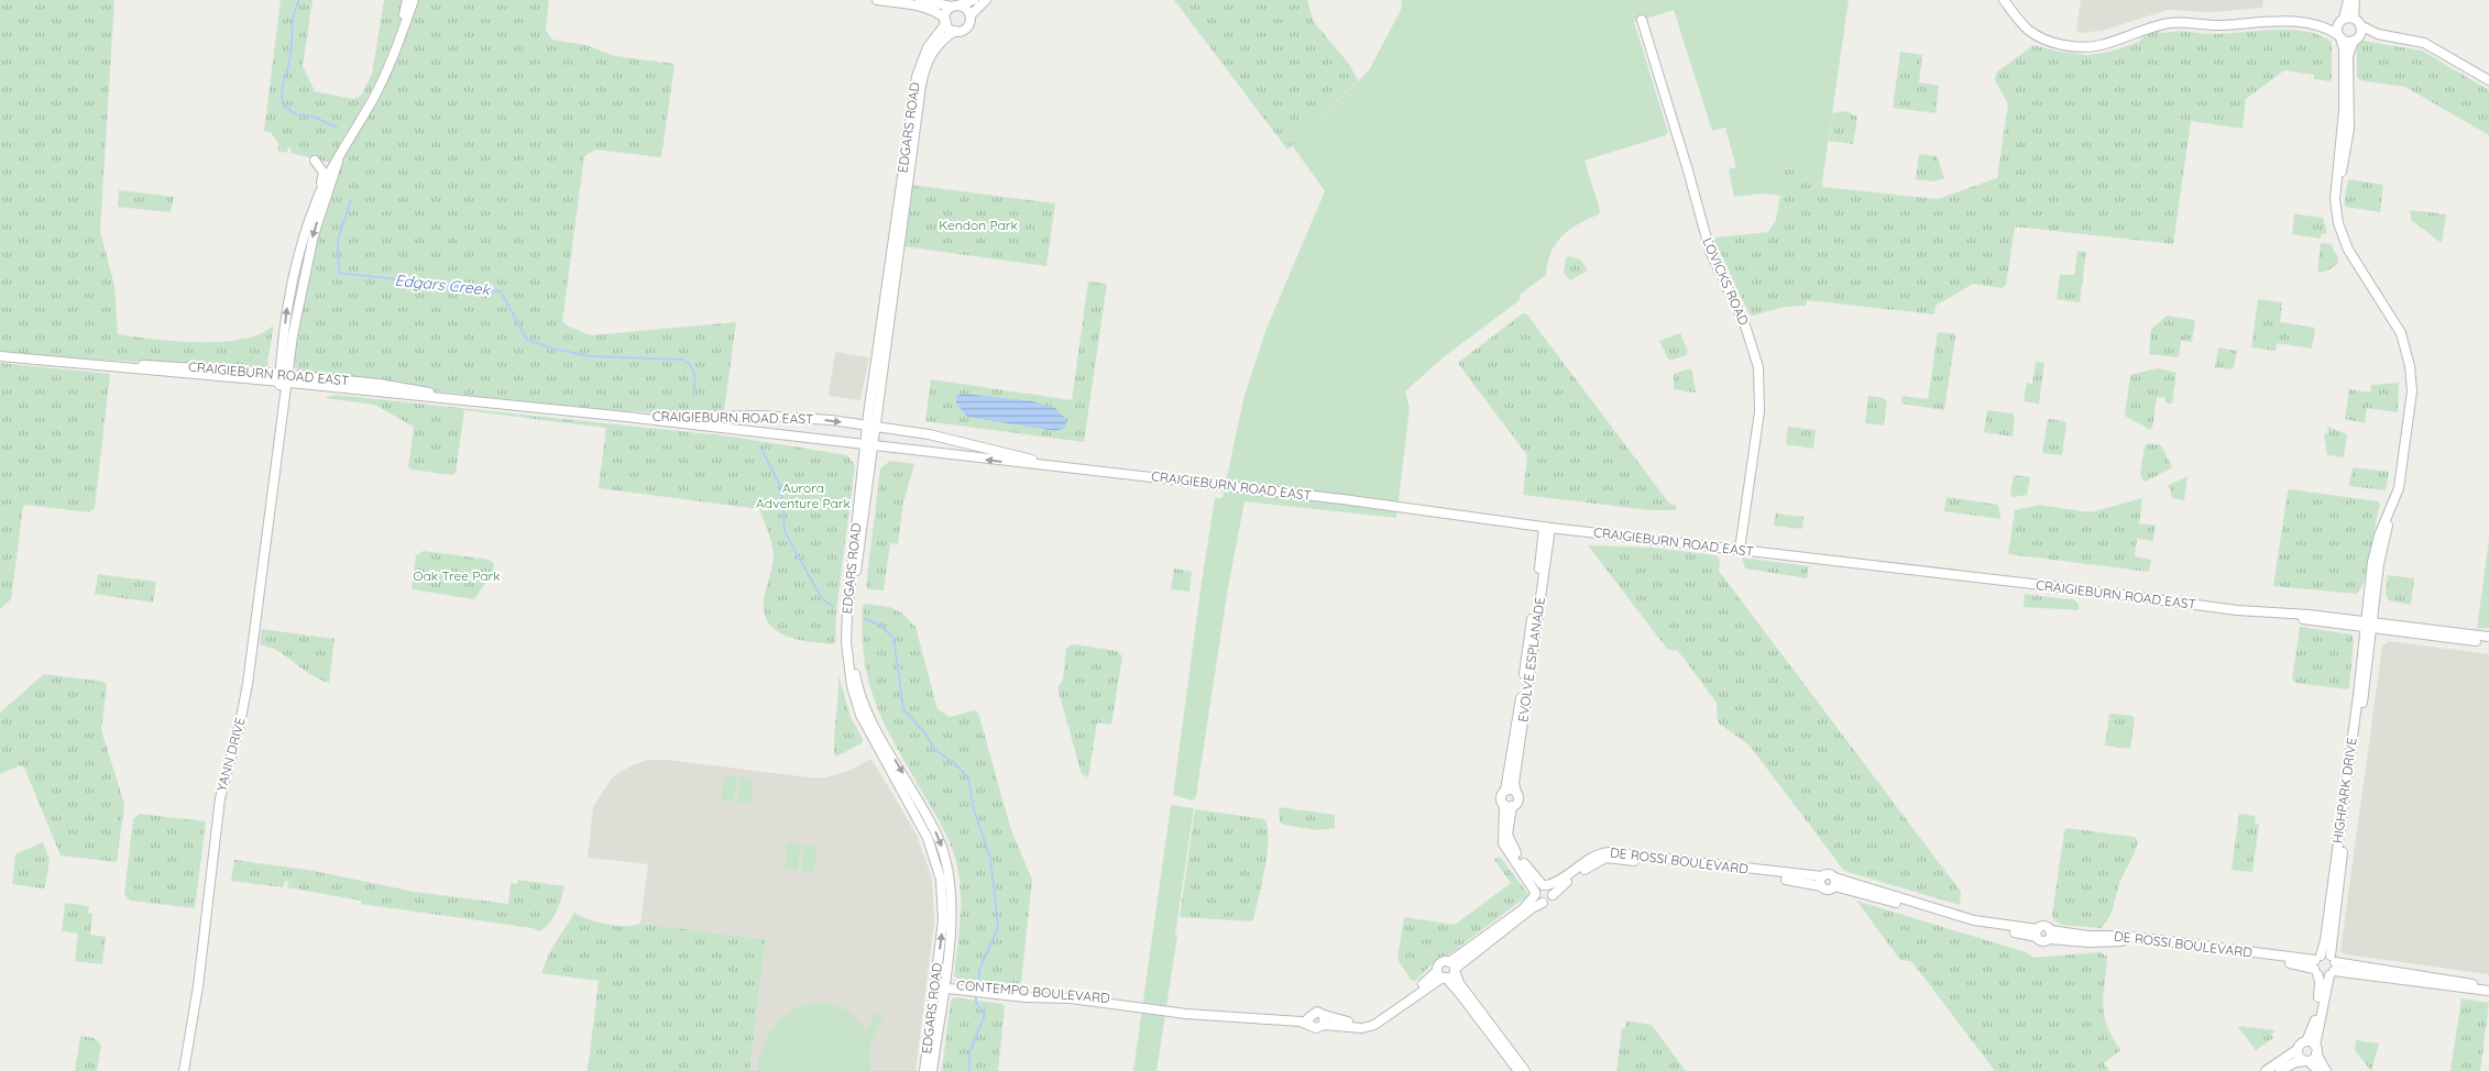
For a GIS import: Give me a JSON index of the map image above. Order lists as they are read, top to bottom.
{
  "streets": {
    "street": [
      "EDGARS ROAD",
      "LOVICKS ROAD",
      "CRAIGIEBURN ROAD EAST",
      "EVOLVE ESPLANADE",
      "YANN DRIVE",
      "HIGHPARK DRIVE",
      "DE ROSSI BOULEVARD",
      "CONTEMPO BOULEVARD"
    ]
  },
  "crossings": [
    ["EDGARS ROAD", "CRAIGIEBURN ROAD EAST"],
    ["EDGARS ROAD", "CONTEMPO BOULEVARD"],
    ["LOVICKS ROAD", "CRAIGIEBURN ROAD EAST"],
    ["CRAIGIEBURN ROAD EAST", "EVOLVE ESPLANADE"],
    ["CRAIGIEBURN ROAD EAST", "YANN DRIVE"],
    ["CRAIGIEBURN ROAD EAST", "HIGHPARK DRIVE"],
    ["HIGHPARK DRIVE", "DE ROSSI BOULEVARD"]
  ],
  "water": ["Edgars Creek"],
  "parks": ["Kendon Park", "Aurora Adventure Park", "Oak Tree Park"]
}
